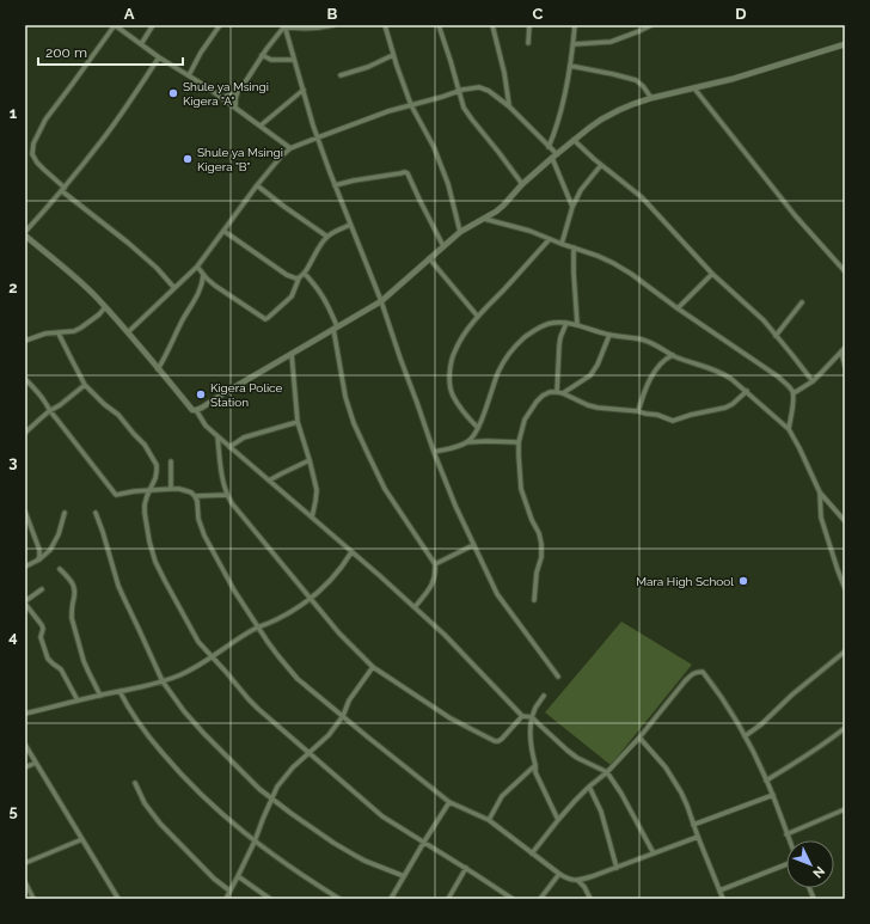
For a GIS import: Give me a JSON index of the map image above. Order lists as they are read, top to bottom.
{
  "places": [
    "Shule ya Msingi Kigera \"A\"",
    "Shule ya Msingi Kigera \"B\"",
    "Kigera Police Station",
    "Mara High School"
  ],
  "scale_bar": "200 m",
  "north": "bottom right",
  "grid": {
    "columns": [
      "A",
      "B",
      "C",
      "D"
    ],
    "rows": [
      "1",
      "2",
      "3",
      "4",
      "5"
    ]
  }
}
